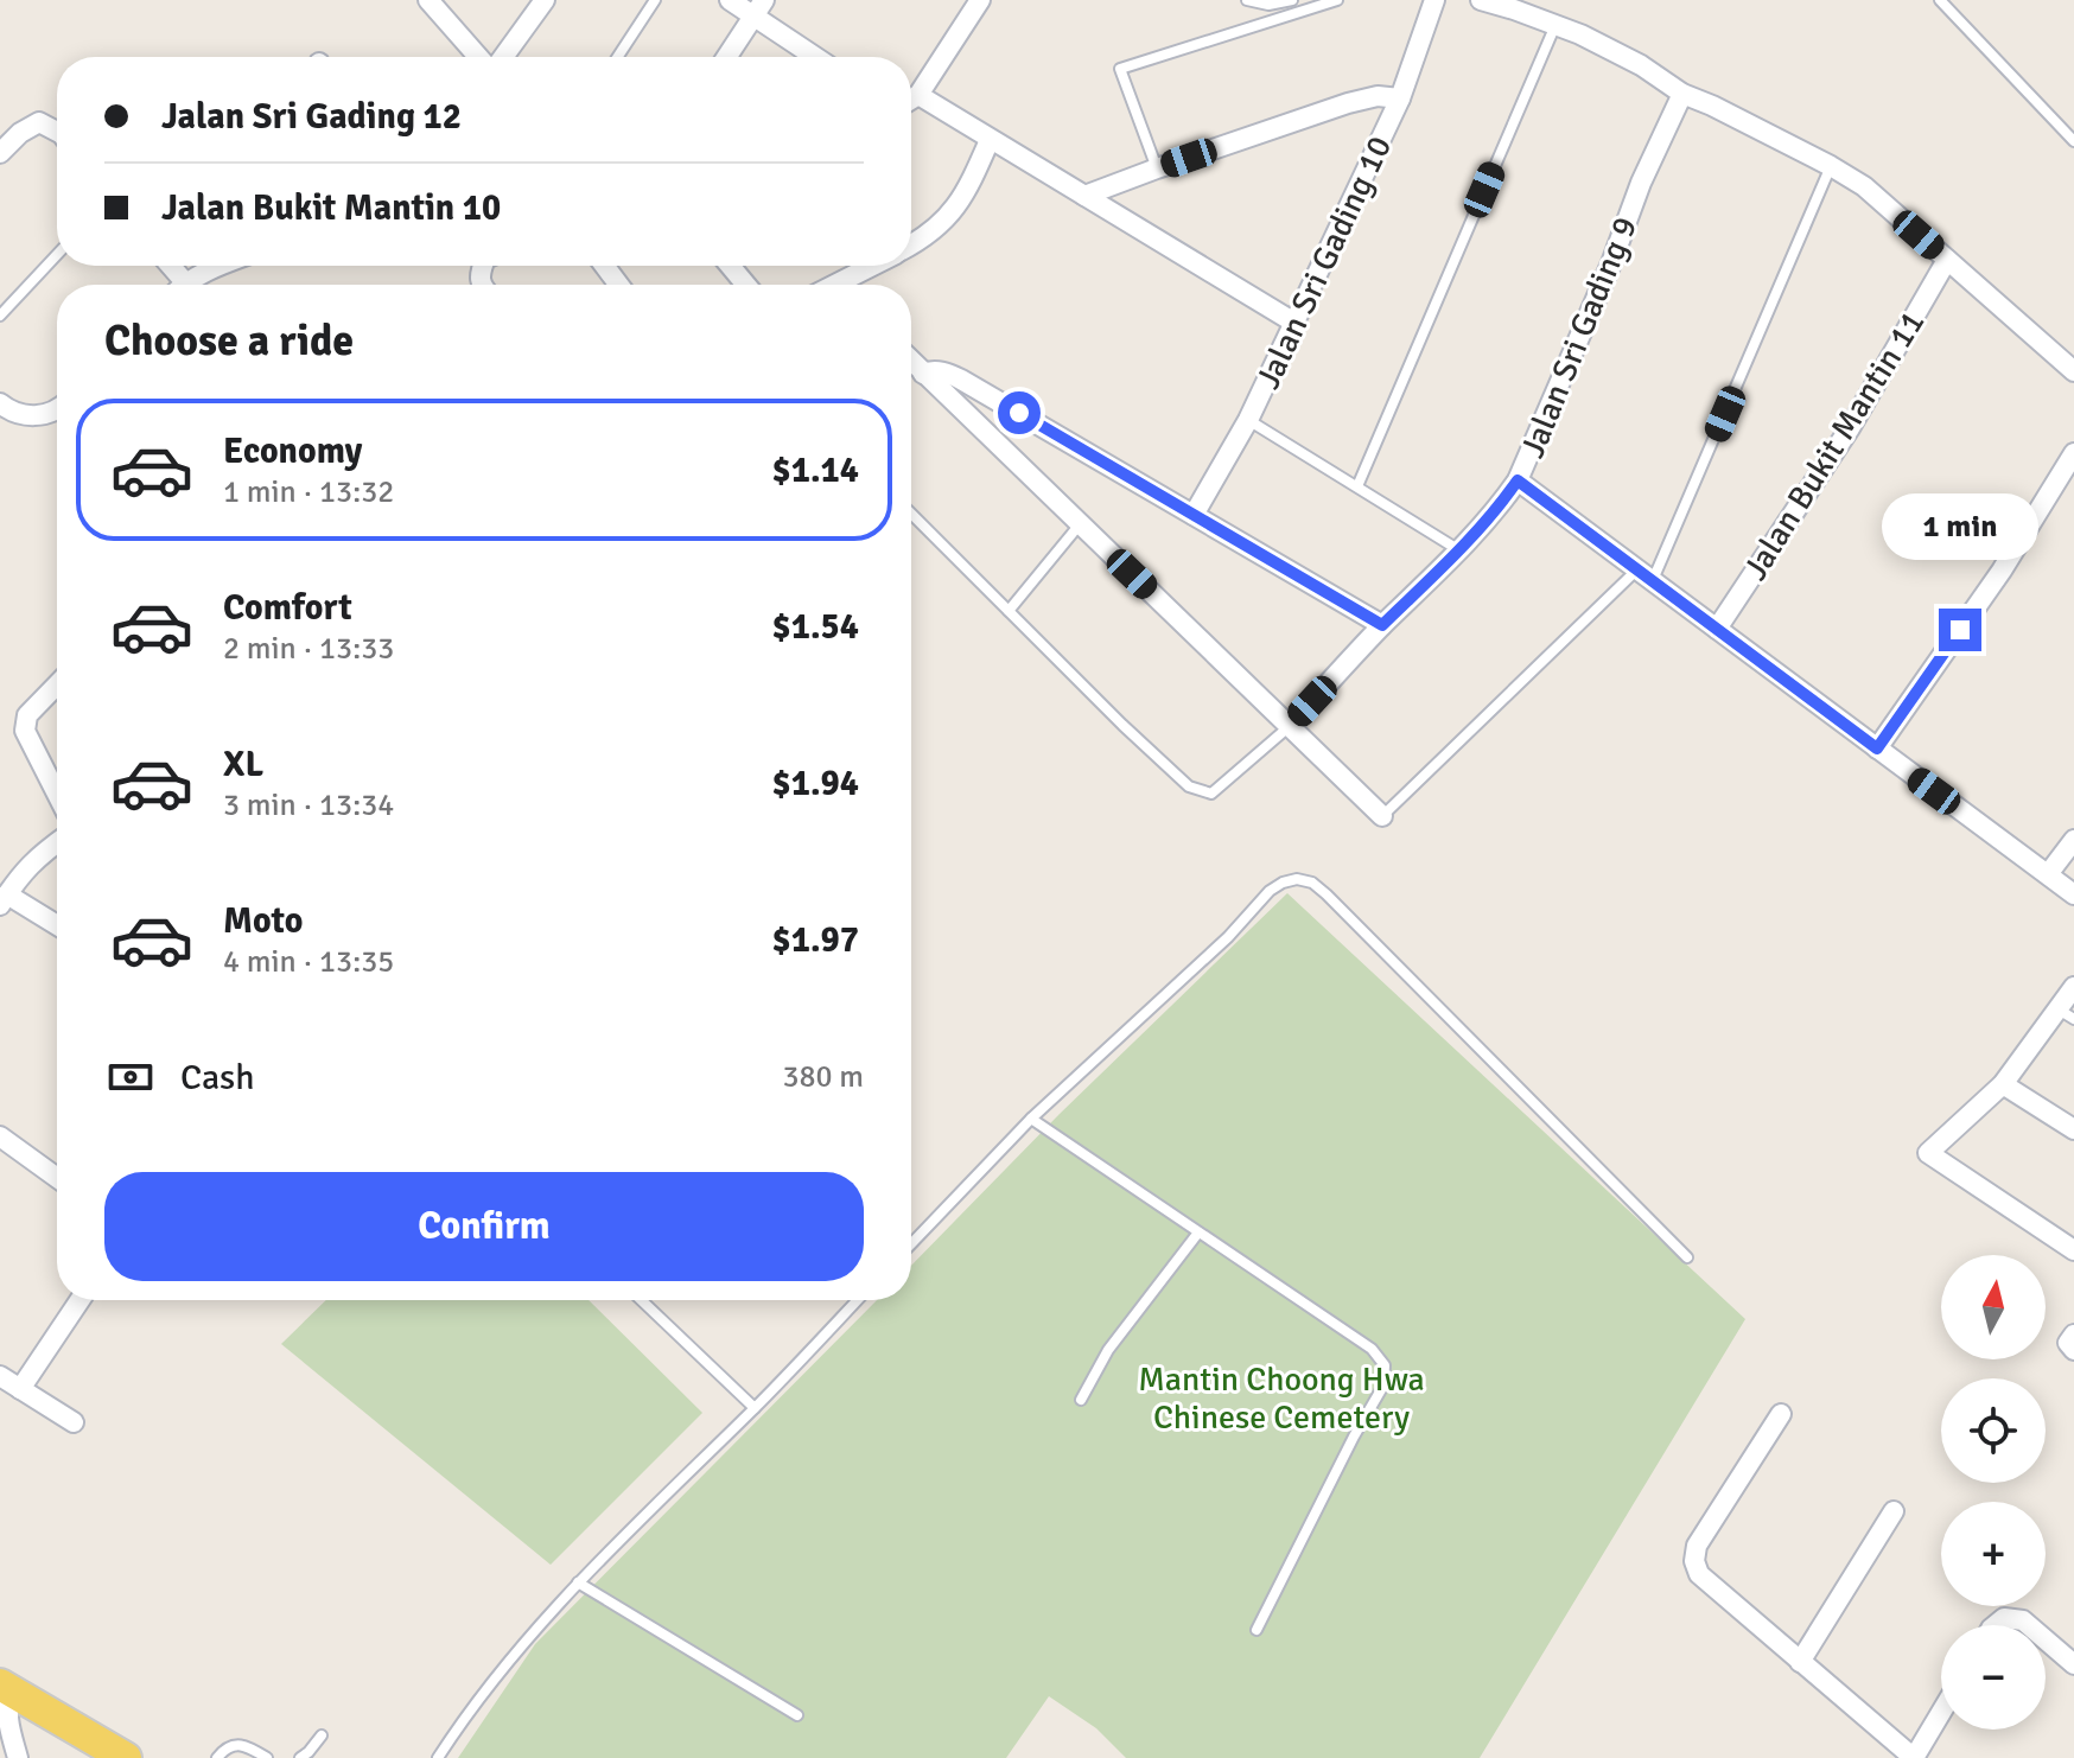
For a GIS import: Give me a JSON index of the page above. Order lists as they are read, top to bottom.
{
  "streets": {
    "street": ["Jalan Sri Gading 10", "Jalan Sri Gading 9", "Jalan Bukit Mantin 11"]
  },
  "parks": ["Mantin Choong Hwa Chinese Cemetery"],
  "north": "top",
  "page": {
    "banner": ["Jalan Sri Gading 12", "Jalan Bukit Mantin 10"],
    "heading": "Choose a ride",
    "list": [
      {
        "name": "Economy",
        "note": "1 min · 13:32",
        "value": "$1.14"
      },
      {
        "name": "Comfort",
        "note": "2 min · 13:33",
        "value": "$1.54"
      },
      {
        "name": "XL",
        "note": "3 min · 13:34",
        "value": "$1.94"
      },
      {
        "name": "Moto",
        "note": "4 min · 13:35",
        "value": "$1.97"
      }
    ],
    "bubble": "1 min",
    "pay": ["Cash", "380 m"],
    "buttons": "Confirm",
    "map_buttons": ["+", "−"]
  }
}
